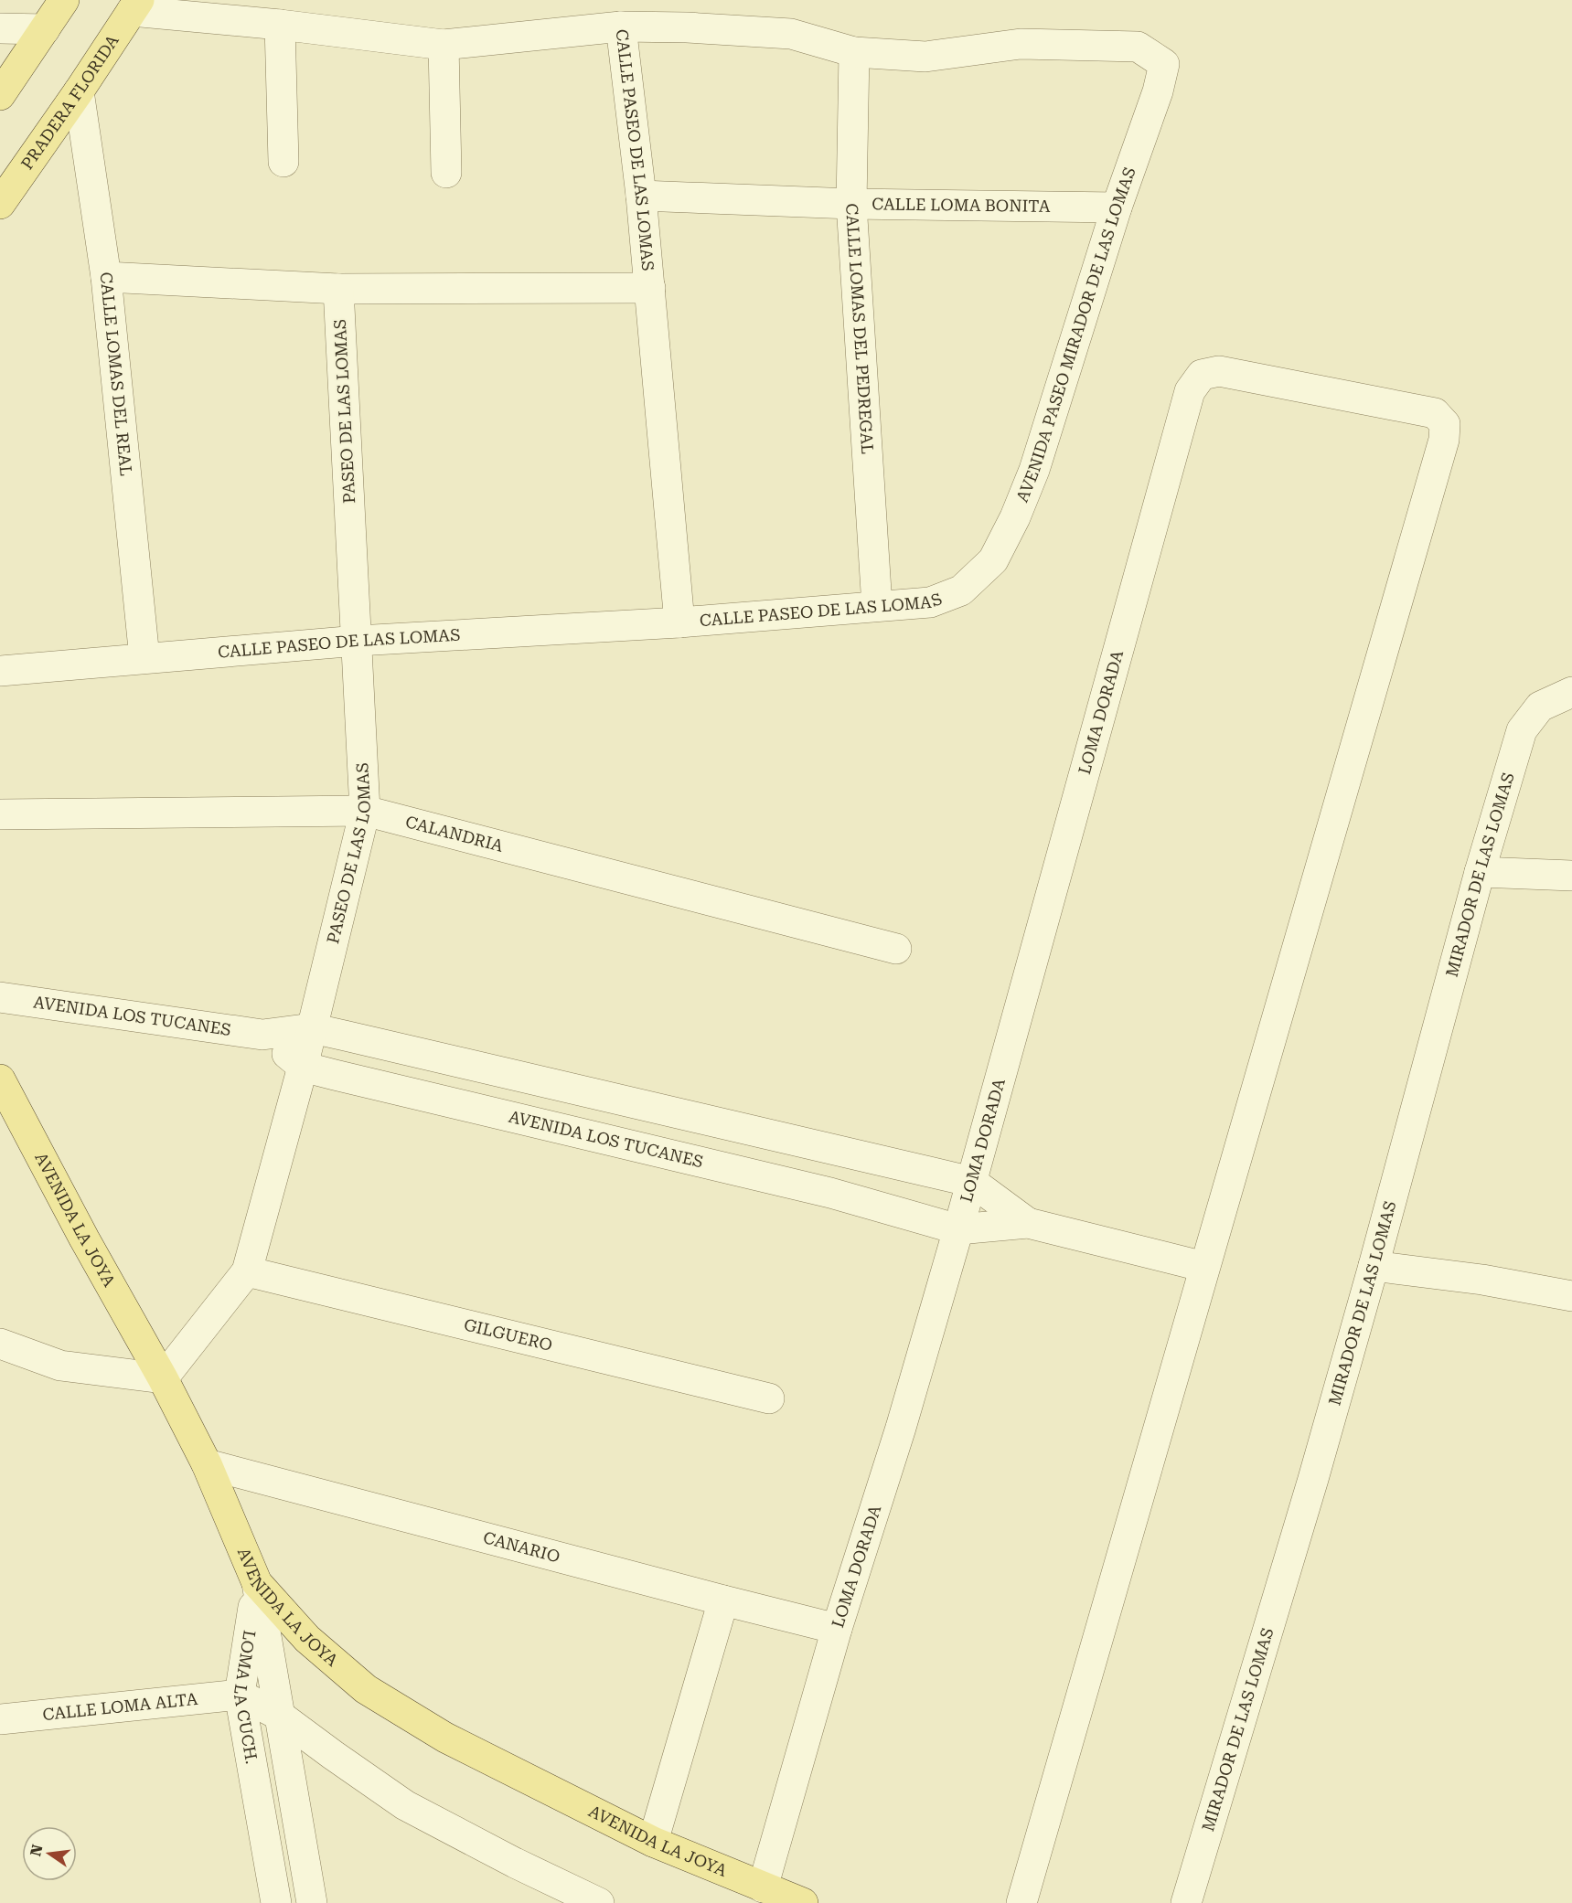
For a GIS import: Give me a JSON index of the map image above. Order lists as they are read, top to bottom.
{
  "streets": {
    "main road": ["PRADERA FLORIDA", "AVENIDA LA JOYA"],
    "street": [
      "CALLE PASEO DE LAS LOMAS",
      "CALLE LOMA BONITA",
      "CALLE LOMAS DEL PEDREGAL",
      "AVENIDA PASEO MIRADOR DE LAS LOMAS",
      "CALLE LOMAS DEL REAL",
      "PASEO DE LAS LOMAS",
      "LOMA DORADA",
      "CALANDRIA",
      "MIRADOR DE LAS LOMAS",
      "AVENIDA LOS TUCANES",
      "GILGUERO",
      "CANARIO",
      "LOMA LA CUCH.",
      "CALLE LOMA ALTA"
    ]
  },
  "crossings": [
    ["PRADERA FLORIDA", "CALLE PASEO DE LAS LOMAS"],
    ["PRADERA FLORIDA", "CALLE LOMAS DEL REAL"],
    ["CALLE PASEO DE LAS LOMAS", "CALLE LOMA BONITA"],
    ["CALLE PASEO DE LAS LOMAS", "CALLE LOMAS DEL PEDREGAL"],
    ["CALLE PASEO DE LAS LOMAS", "AVENIDA PASEO MIRADOR DE LAS LOMAS"],
    ["CALLE PASEO DE LAS LOMAS", "CALLE LOMAS DEL REAL"],
    ["CALLE PASEO DE LAS LOMAS", "PASEO DE LAS LOMAS"],
    ["CALLE LOMA BONITA", "CALLE LOMAS DEL PEDREGAL"],
    ["CALLE LOMA BONITA", "AVENIDA PASEO MIRADOR DE LAS LOMAS"],
    ["CALLE LOMAS DEL PEDREGAL", "AVENIDA PASEO MIRADOR DE LAS LOMAS"],
    ["PASEO DE LAS LOMAS", "CALANDRIA"],
    ["PASEO DE LAS LOMAS", "AVENIDA LOS TUCANES"],
    ["PASEO DE LAS LOMAS", "AVENIDA LA JOYA"],
    ["PASEO DE LAS LOMAS", "GILGUERO"],
    ["LOMA DORADA", "AVENIDA LOS TUCANES"],
    ["LOMA DORADA", "AVENIDA LA JOYA"],
    ["LOMA DORADA", "CANARIO"],
    ["AVENIDA LA JOYA", "CANARIO"],
    ["AVENIDA LA JOYA", "LOMA LA CUCH."],
    ["LOMA LA CUCH.", "CALLE LOMA ALTA"]
  ],
  "north": "left"
}
